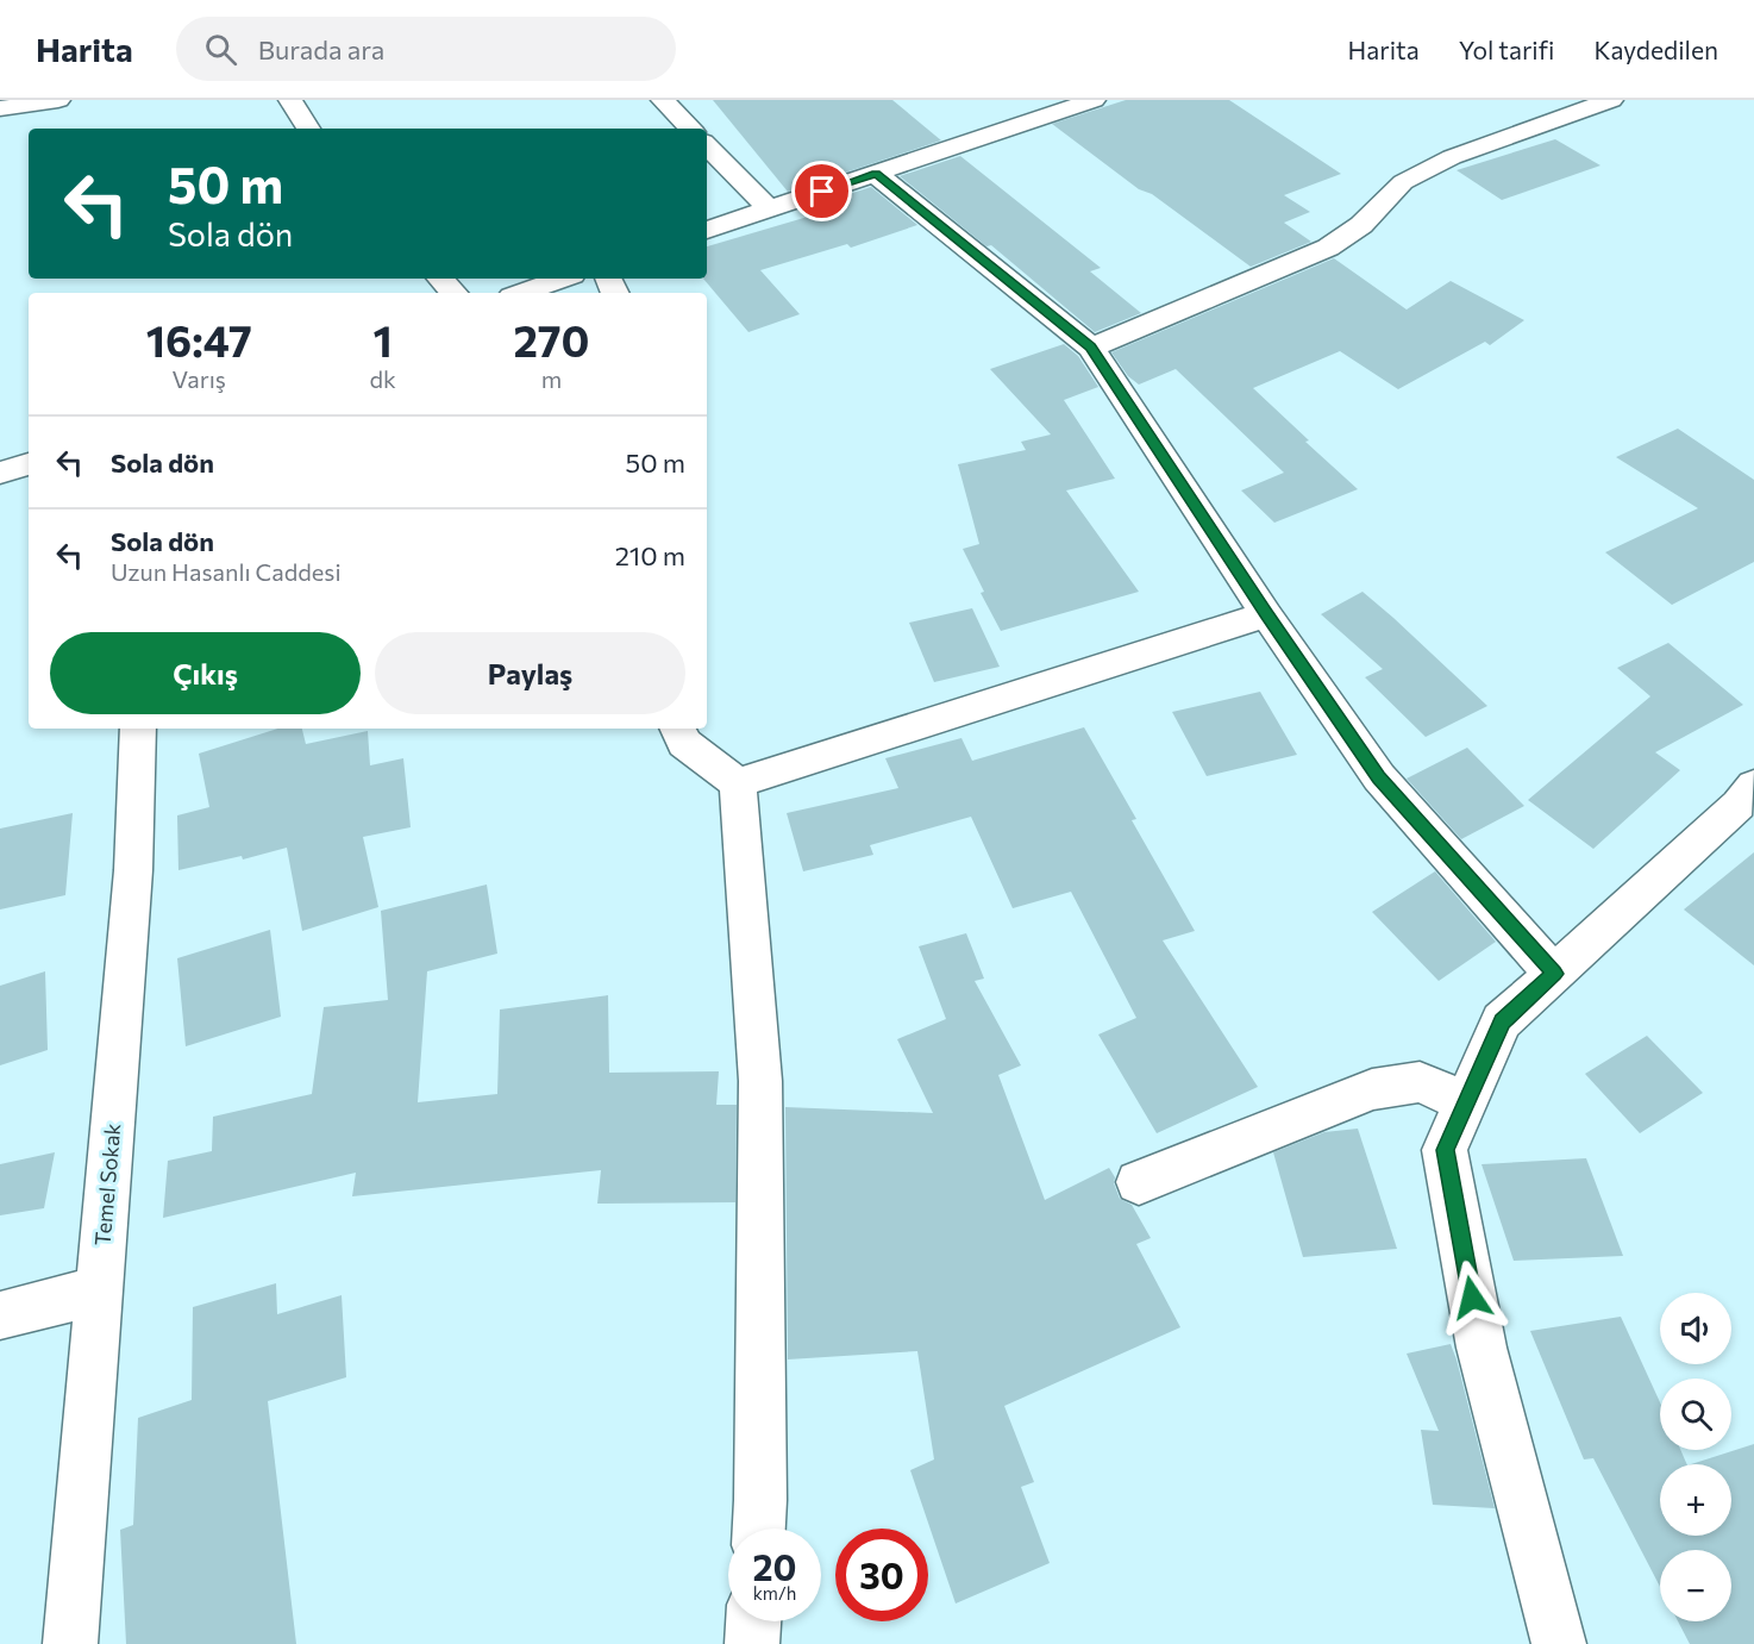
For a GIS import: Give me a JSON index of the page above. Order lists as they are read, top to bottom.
{
  "streets": {
    "street": ["Temel Sokak"]
  },
  "page": {
    "header": "Harita",
    "search": "Burada ara",
    "nav": ["Harita", "Yol tarifi", "Kaydedilen"],
    "turn": ["50 m", "Sola dön"],
    "eta": [
      "16:47",
      "Varış",
      "1",
      "dk",
      "270",
      "m"
    ],
    "list": [
      {
        "name": "Sola dön",
        "value": "50 m"
      },
      {
        "name": "Sola dön",
        "note": "Uzun Hasanlı Caddesi",
        "value": "210 m"
      }
    ],
    "buttons": ["Çıkış", "Paylaş"],
    "map_buttons": ["+", "−"],
    "speed": "20 km/h",
    "limit": "30"
  }
}
